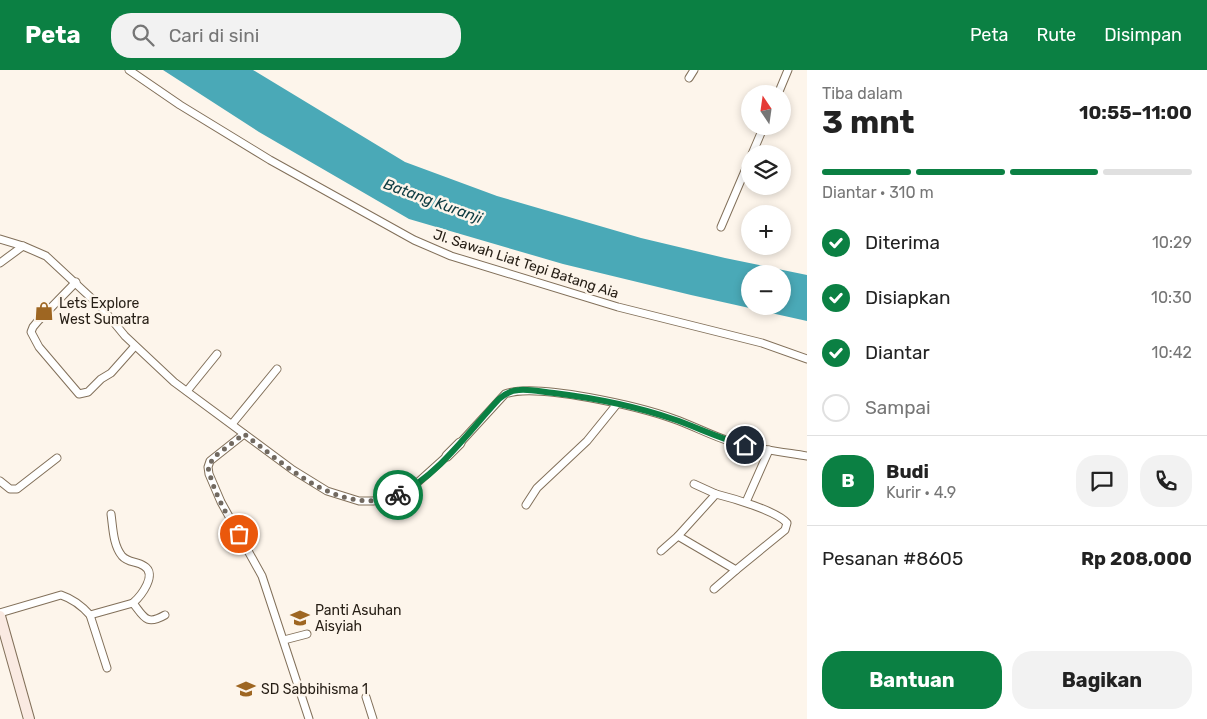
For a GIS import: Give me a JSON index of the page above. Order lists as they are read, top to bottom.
{
  "streets": {
    "street": ["Jl. Sawah Liat Tepi Batang Aia"]
  },
  "water": ["Batang Kuranji"],
  "places": {
    "shop": ["Lets Explore West Sumatra"],
    "school or university": ["Panti Asuhan Aisyiah", "SD Sabbihisma 1"]
  },
  "north": "top",
  "page": {
    "header": "Peta",
    "search": "Cari di sini",
    "nav": ["Peta", "Rute", "Disimpan"],
    "heading": ["3 mnt", "Tiba dalam", "10:55–11:00"],
    "panel": [
      "Budi",
      "Kurir · 4.9",
      "Pesanan #8605",
      "Rp 208,000"
    ],
    "map_buttons": ["+", "−"],
    "bar": "Diantar · 310 m",
    "list": [
      ["Diterima", "10:29"],
      ["Disiapkan", "10:30"],
      ["Diantar", "10:42"],
      "Sampai"
    ],
    "round": "B",
    "buttons": ["Bantuan", "Bagikan"]
  }
}
